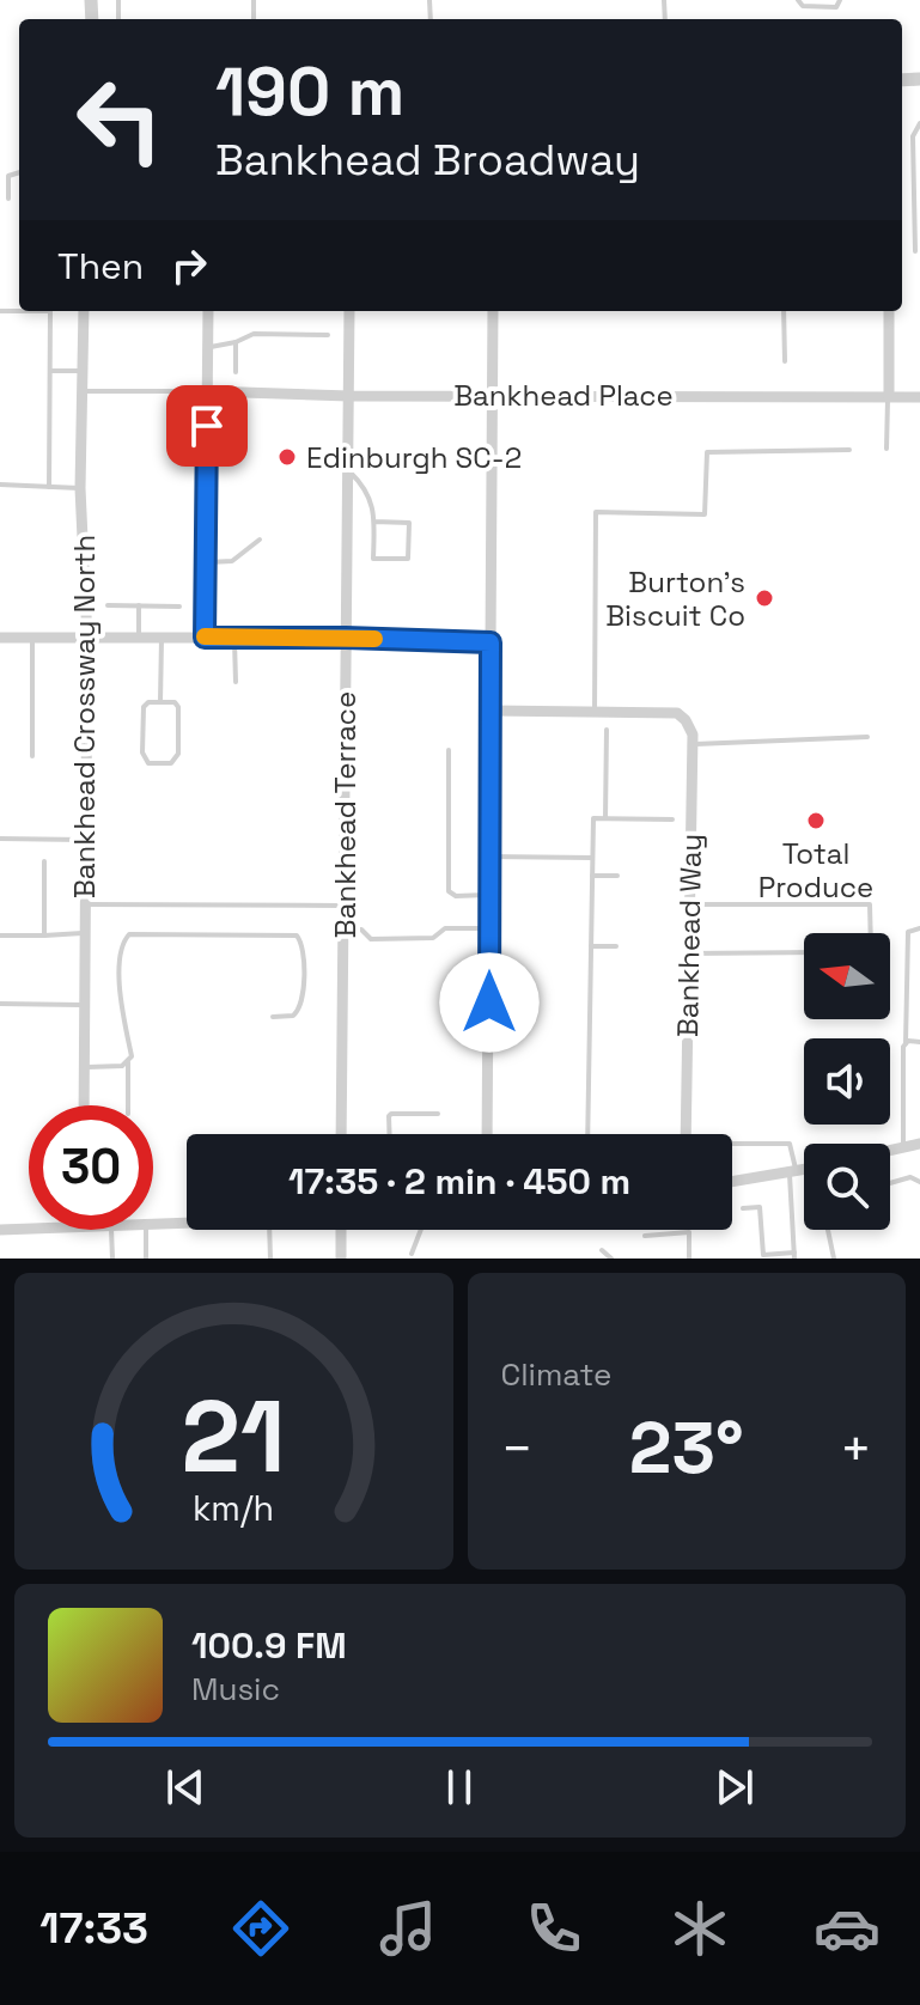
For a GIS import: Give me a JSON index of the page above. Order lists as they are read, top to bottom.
{
  "streets": {
    "street": [
      "Bankhead Place",
      "Bankhead Crossway North",
      "Bankhead Terrace",
      "Bankhead Way"
    ]
  },
  "crossings": [
    ["Bankhead Place", "Bankhead Terrace"]
  ],
  "places": ["Edinburgh SC-2", "Burton's Biscuit Co", "Total Produce"],
  "north": "left",
  "page": {
    "turn": ["190 m", "Bankhead Broadway"],
    "then": "Then",
    "limit": "30",
    "trip": "17:35 · 2 min · 450 m",
    "tile": "Climate",
    "heat": ["−", "23°", "+"],
    "song": ["100.9 FM", "Music"],
    "tabs": "17:33",
    "gauge": ["21", "km/h"]
  }
}
